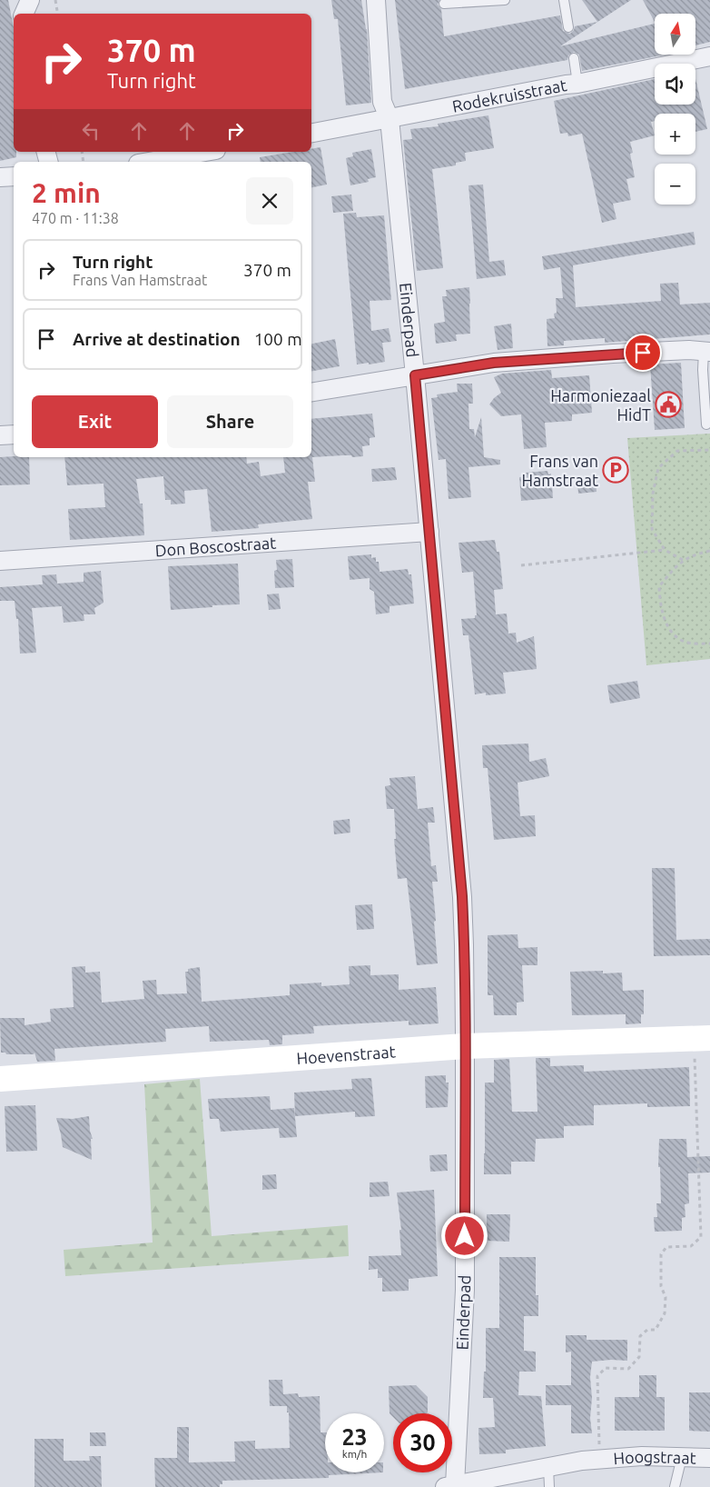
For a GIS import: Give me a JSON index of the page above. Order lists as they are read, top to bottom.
{
  "streets": {
    "main road": ["Hoevenstraat"],
    "street": [
      "Rodekruisstraat",
      "Einderpad",
      "Don Boscostraat",
      "Hoogstraat"
    ]
  },
  "crossings": [
    ["Rodekruisstraat", "Einderpad"],
    ["Einderpad", "Don Boscostraat"],
    ["Einderpad", "Hoevenstraat"],
    ["Einderpad", "Hoogstraat"],
    ["Hoevenstraat", "Hoogstraat"]
  ],
  "places": {
    "public building": ["Harmoniezaal HidT"],
    "parking": ["Frans van Hamstraat"]
  },
  "north": "top",
  "page": {
    "map_buttons": ["+", "−"],
    "turn": ["370 m", "Turn right"],
    "heading": ["2 min", "470 m · 11:38"],
    "list": [
      {
        "name": "Turn right",
        "note": "Frans Van Hamstraat",
        "value": "370 m"
      },
      {
        "name": "Arrive at destination",
        "value": "100 m"
      }
    ],
    "buttons": ["Exit", "Share"],
    "speed": "23 km/h",
    "limit": "30"
  }
}
